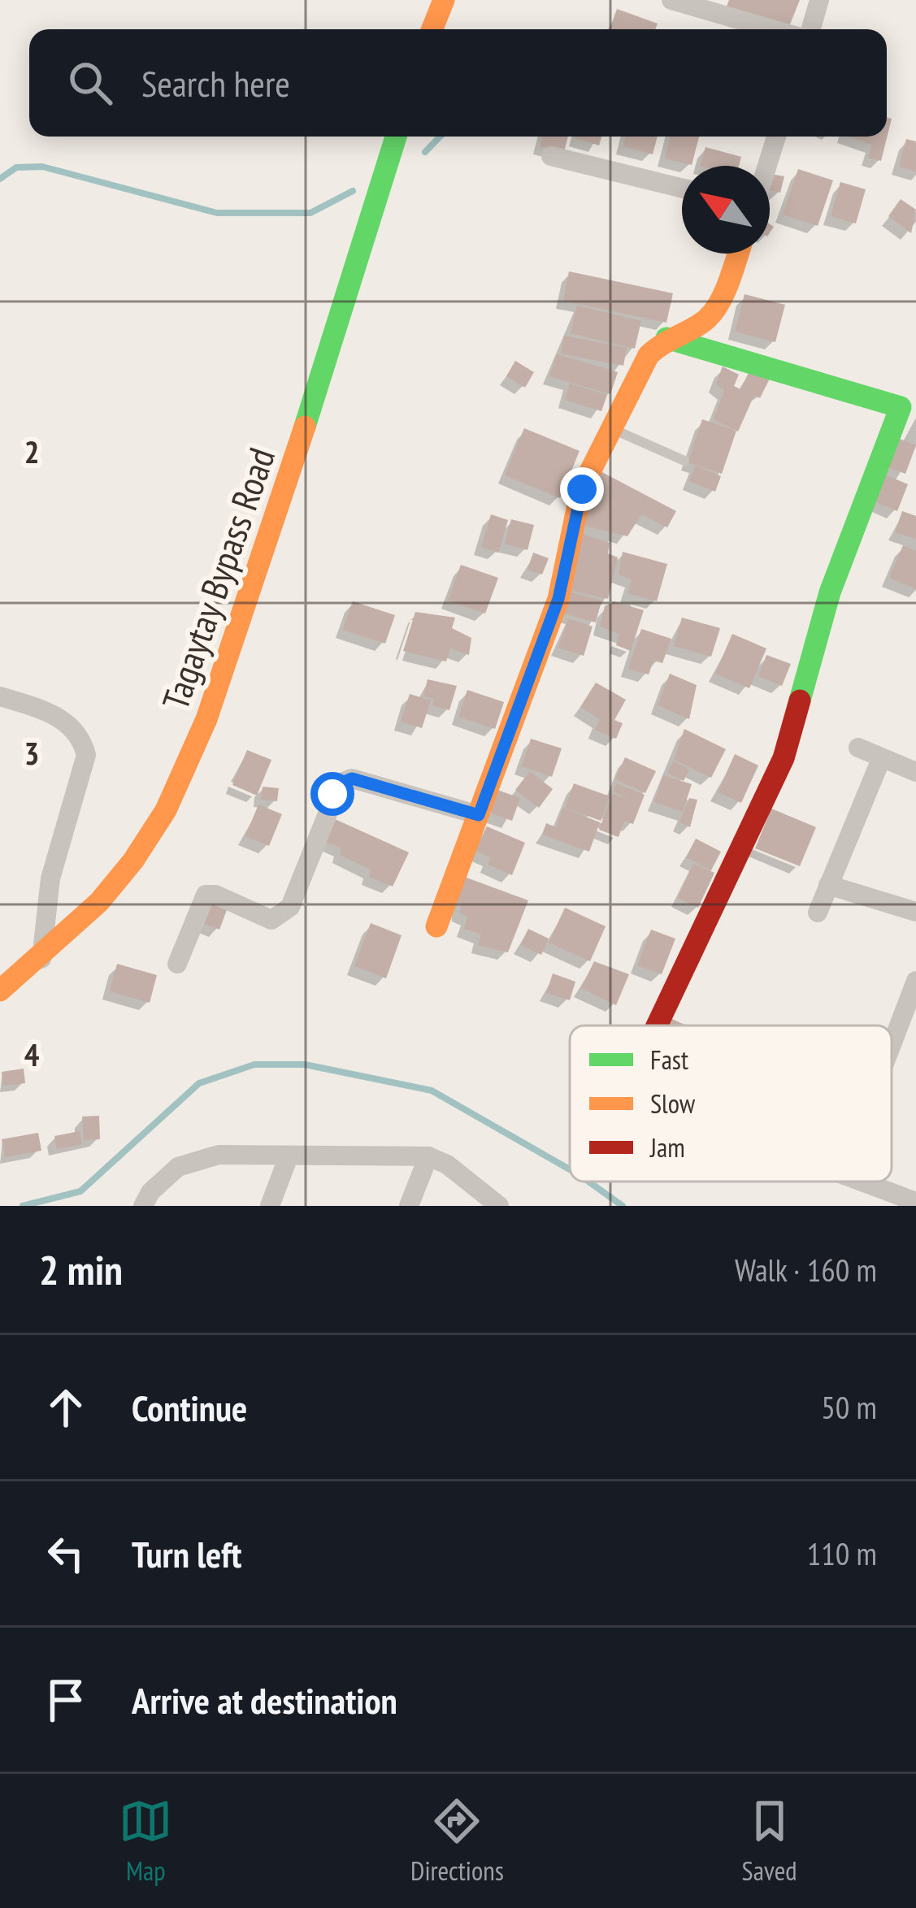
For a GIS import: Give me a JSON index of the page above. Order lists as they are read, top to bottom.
{
  "streets": {
    "street": ["Tagaytay Bypass Road"]
  },
  "legend": ["Fast", "Slow", "Jam"],
  "north": "top left",
  "page": {
    "search": "Search here",
    "heading": ["2 min", "Walk · 160 m"],
    "list": [
      ["Continue", "50 m"],
      ["Turn left", "110 m"],
      "Arrive at destination"
    ],
    "nav": ["Map", "Directions", "Saved"]
  },
  "grid": {
    "rows": ["2", "3", "4"]
  }
}
